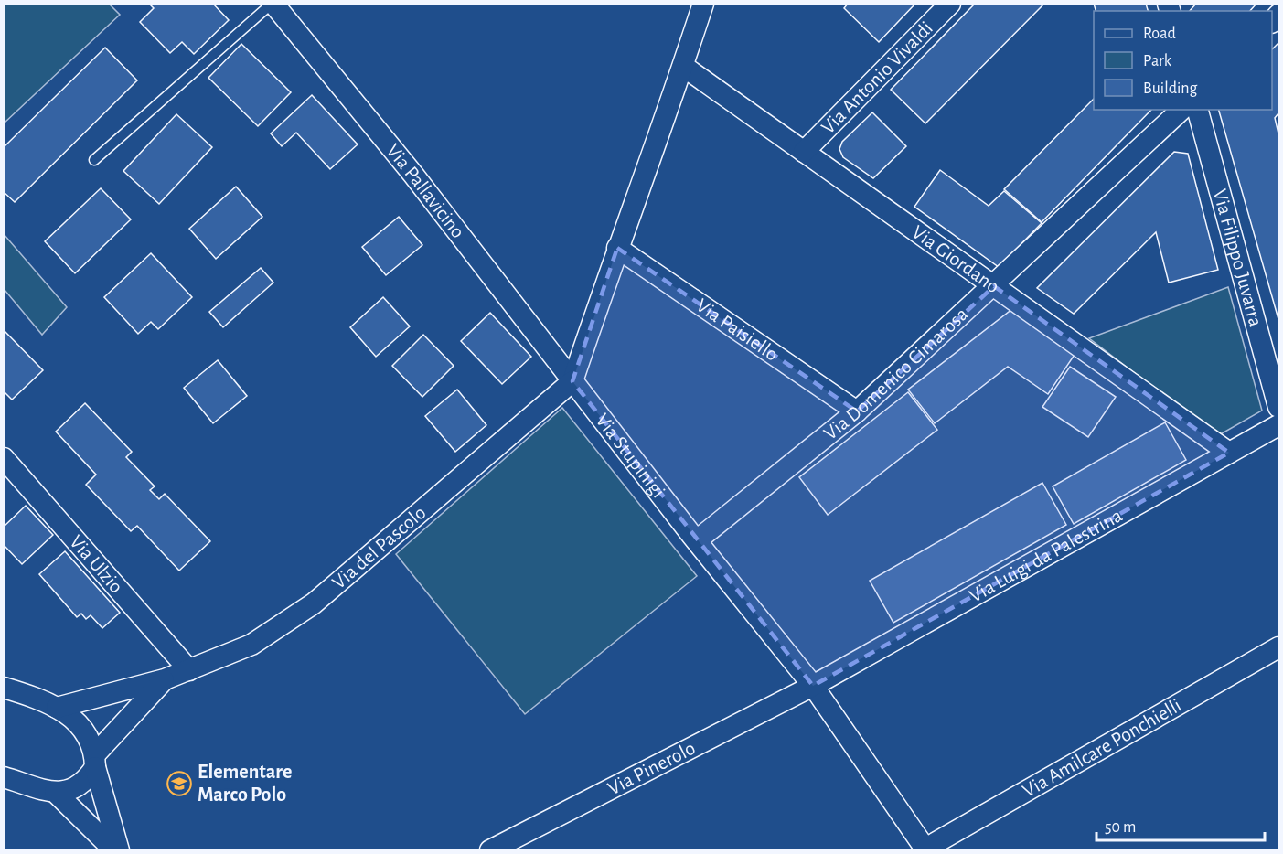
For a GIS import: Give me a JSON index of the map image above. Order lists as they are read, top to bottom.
{
  "streets": {
    "street": [
      "Via Antonio Vivaldi",
      "Via Pallavicino",
      "Via Filippo Juvarra",
      "Via Giordano",
      "Via Paisiello",
      "Via Domenico Cimarosa",
      "Via Stupinigi",
      "Via del Pascolo",
      "Via Luigi da Palestrina",
      "Via Ulzio",
      "Via Amilcare Ponchielli",
      "Via Pinerolo"
    ]
  },
  "crossings": [
    ["Via Antonio Vivaldi", "Via Giordano"],
    ["Via Pallavicino", "Via Stupinigi"],
    ["Via Pallavicino", "Via del Pascolo"],
    ["Via Giordano", "Via Domenico Cimarosa"],
    ["Via Giordano", "Via Luigi da Palestrina"],
    ["Via Paisiello", "Via Domenico Cimarosa"],
    ["Via Domenico Cimarosa", "Via Stupinigi"],
    ["Via Stupinigi", "Via del Pascolo"],
    ["Via Stupinigi", "Via Luigi da Palestrina"],
    ["Via Stupinigi", "Via Amilcare Ponchielli"],
    ["Via Stupinigi", "Via Pinerolo"],
    ["Via del Pascolo", "Via Ulzio"],
    ["Via Luigi da Palestrina", "Via Pinerolo"]
  ],
  "places": {
    "school or university": ["Elementare Marco Polo"]
  },
  "legend": ["Road", "Park", "Building"],
  "scale_bar": "50 m"
}
